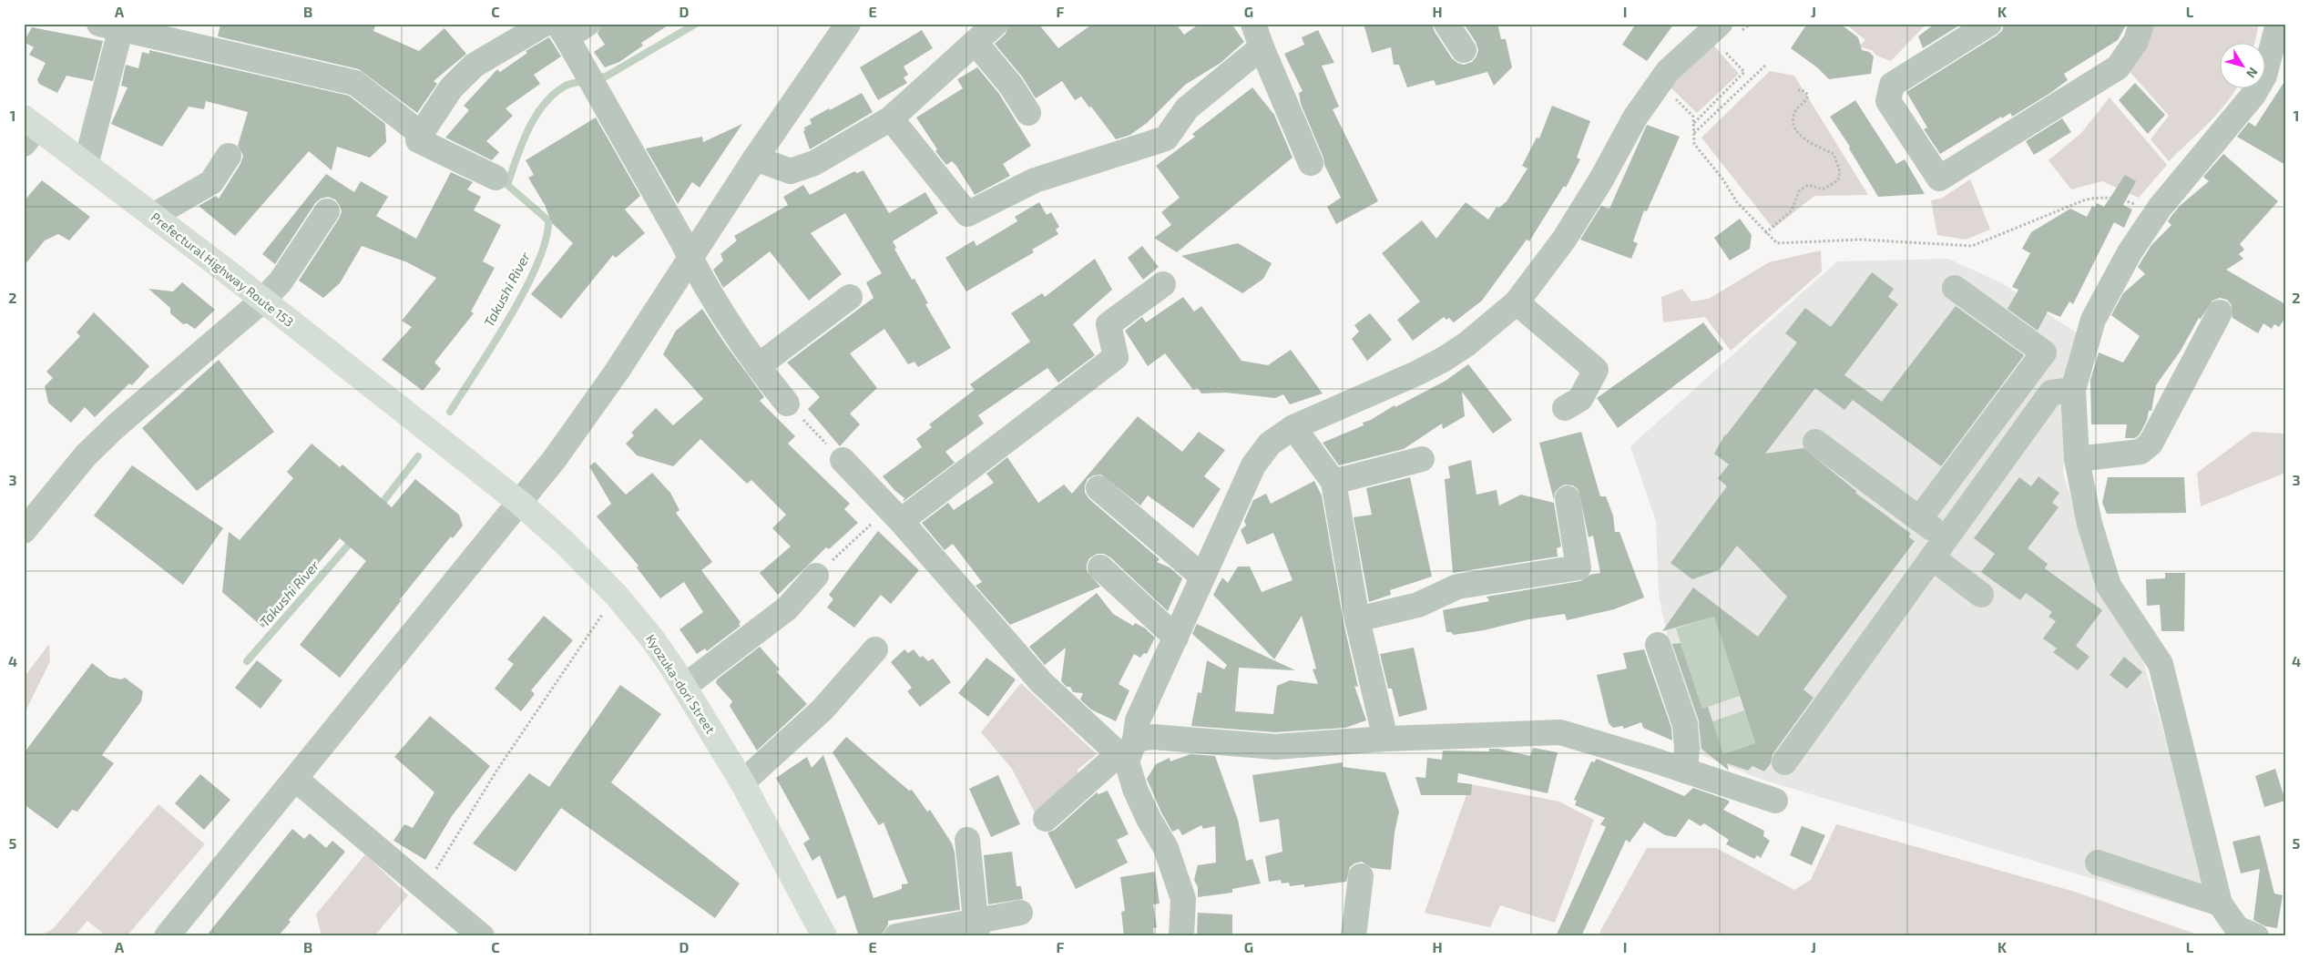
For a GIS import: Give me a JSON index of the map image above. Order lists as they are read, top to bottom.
{
  "streets": {
    "main road": ["Prefectural Highway Route 153", "Kyozuka-dori Street"]
  },
  "crossings": [
    ["Prefectural Highway Route 153", "Kyozuka-dori Street"]
  ],
  "water": ["Takushi River"],
  "north": "bottom right",
  "grid": {
    "columns": [
      "A",
      "B",
      "C",
      "D",
      "E",
      "F",
      "G",
      "H",
      "I",
      "J",
      "K",
      "L"
    ],
    "rows": [
      "1",
      "2",
      "3",
      "4",
      "5"
    ]
  }
}
